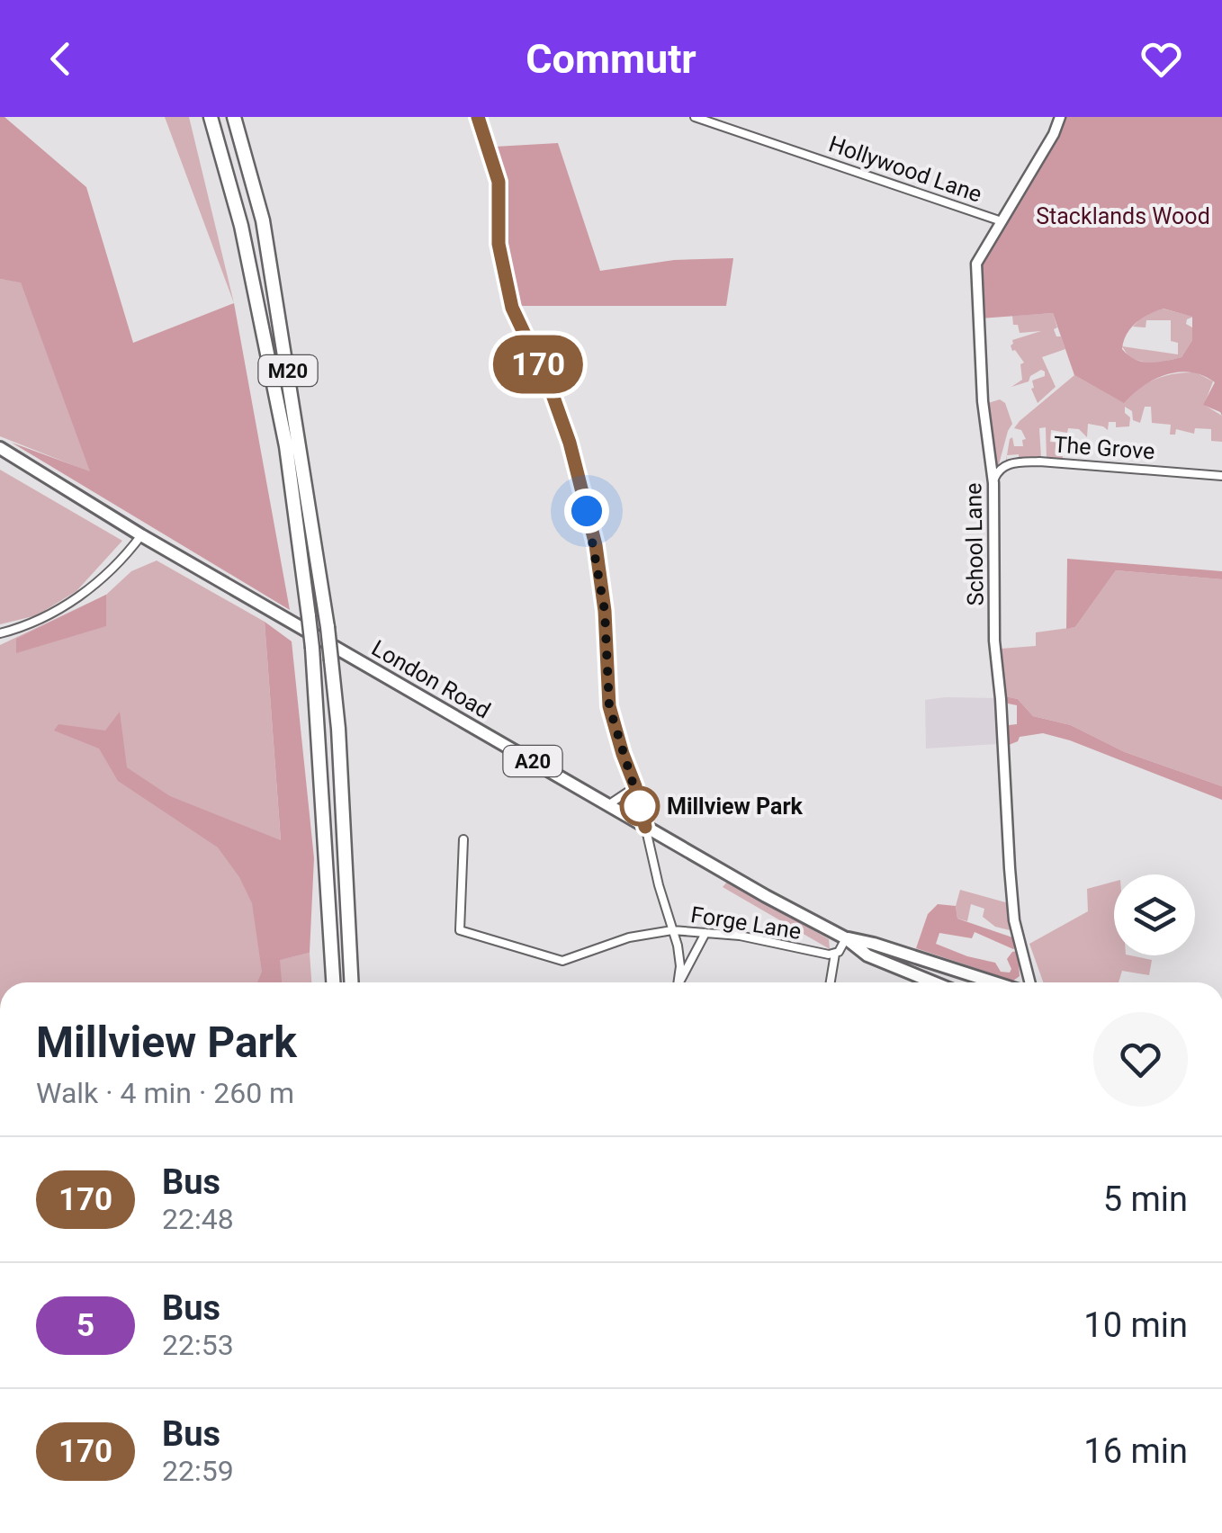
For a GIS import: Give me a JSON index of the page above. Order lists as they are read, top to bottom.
{
  "streets": {
    "highway": ["M20"],
    "main road": ["London Road", "A20"],
    "street": [
      "Hollywood Lane",
      "The Grove",
      "School Lane",
      "Forge Lane"
    ]
  },
  "crossings": [
    ["Hollywood Lane", "School Lane"],
    ["The Grove", "School Lane"]
  ],
  "parks": ["Stacklands Wood"],
  "places": ["Millview Park"],
  "lines": ["bus line 170"],
  "page": {
    "header": "Commutr",
    "on_map": "170",
    "heading": ["Millview Park", "Walk · 4 min · 260 m"],
    "list": [
      {
        "mark": "170",
        "name": "Bus",
        "note": "22:48",
        "value": "5 min"
      },
      {
        "mark": "5",
        "name": "Bus",
        "note": "22:53",
        "value": "10 min"
      },
      {
        "mark": "170",
        "name": "Bus",
        "note": "22:59",
        "value": "16 min"
      }
    ]
  }
}
